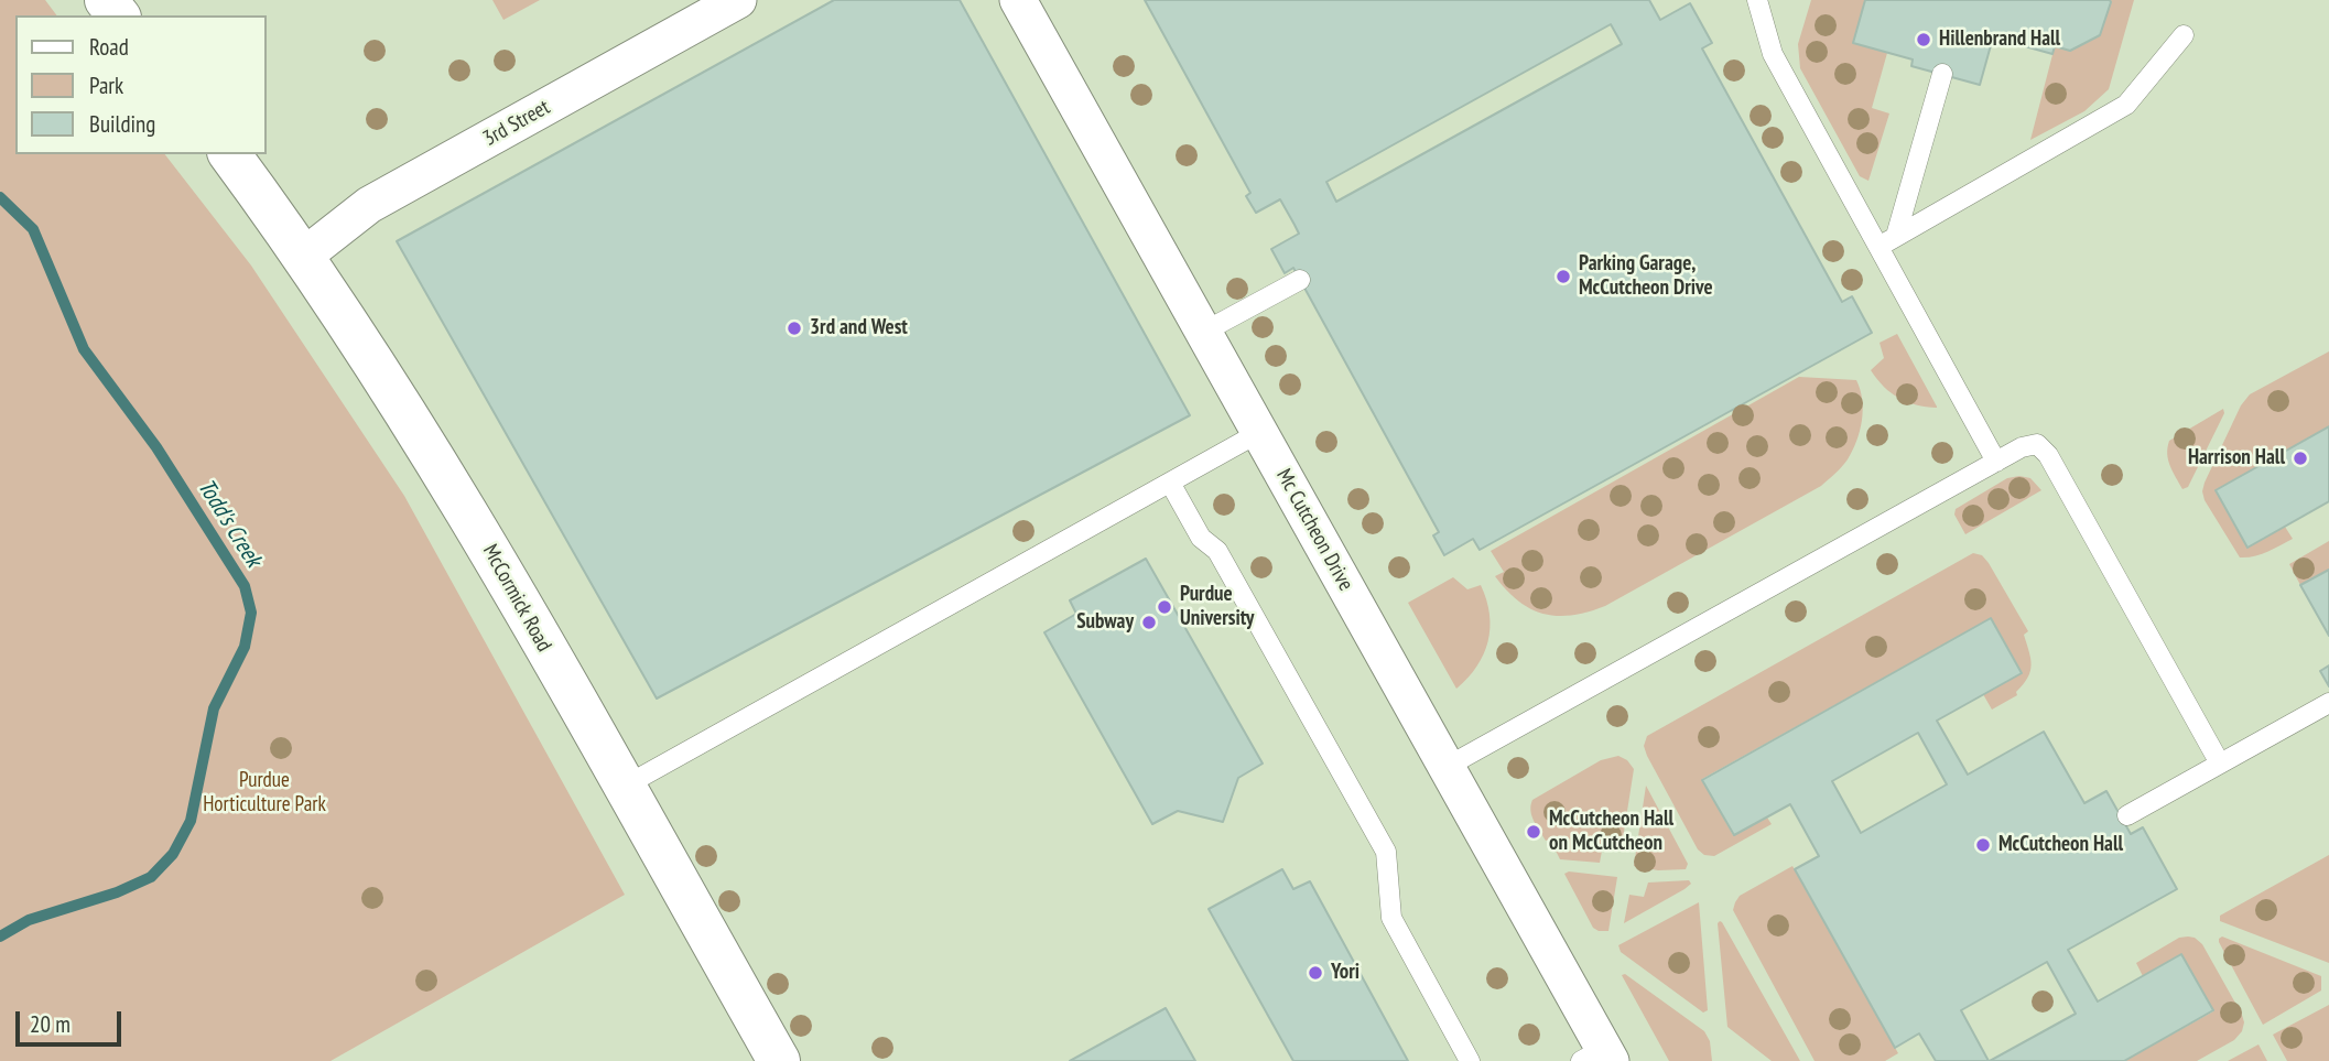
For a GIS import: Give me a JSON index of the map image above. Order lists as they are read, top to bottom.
{
  "streets": {
    "street": ["3rd Street", "Mc Cutcheon Drive", "McCormick Road"]
  },
  "crossings": [
    ["3rd Street", "McCormick Road"]
  ],
  "water": ["Todd's Creek"],
  "parks": ["Purdue Horticulture Park"],
  "places": [
    "Hillenbrand Hall",
    "Parking Garage, McCutcheon Drive",
    "3rd and West",
    "Harrison Hall",
    "Purdue University",
    "Subway",
    "McCutcheon Hall on McCutcheon",
    "McCutcheon Hall",
    "Yori"
  ],
  "legend": ["Road", "Park", "Building"],
  "scale_bar": "20 m"
}
